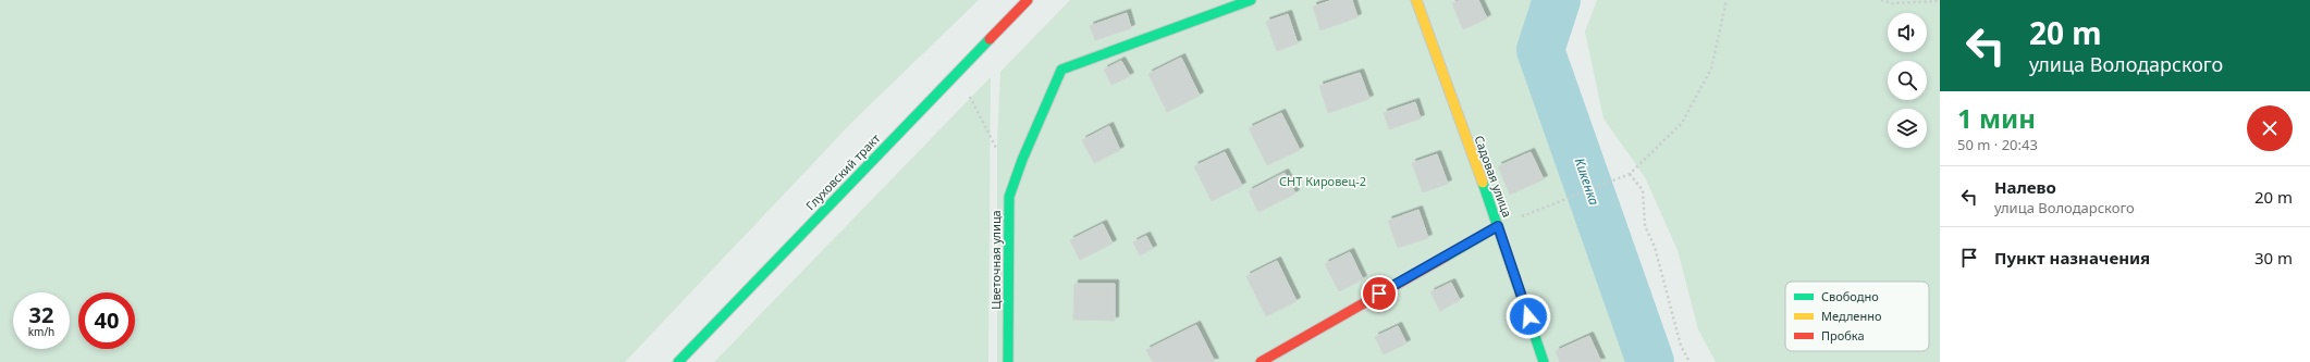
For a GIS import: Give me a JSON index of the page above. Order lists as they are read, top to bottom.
{
  "streets": {
    "street": ["Глуховский тракт", "Садовая улица", "Цветочная улица"]
  },
  "water": ["Кикенка"],
  "parks": ["СНТ Кировец-2"],
  "legend": ["Свободно", "Медленно", "Пробка"],
  "page": {
    "turn": ["20 m", "улица Володарского"],
    "heading": ["1 мин", "50 m · 20:43"],
    "list": [
      {
        "name": "Налево",
        "note": "улица Володарского",
        "value": "20 m"
      },
      {
        "name": "Пункт назначения",
        "value": "30 m"
      }
    ],
    "speed": "32 km/h",
    "limit": "40"
  }
}
